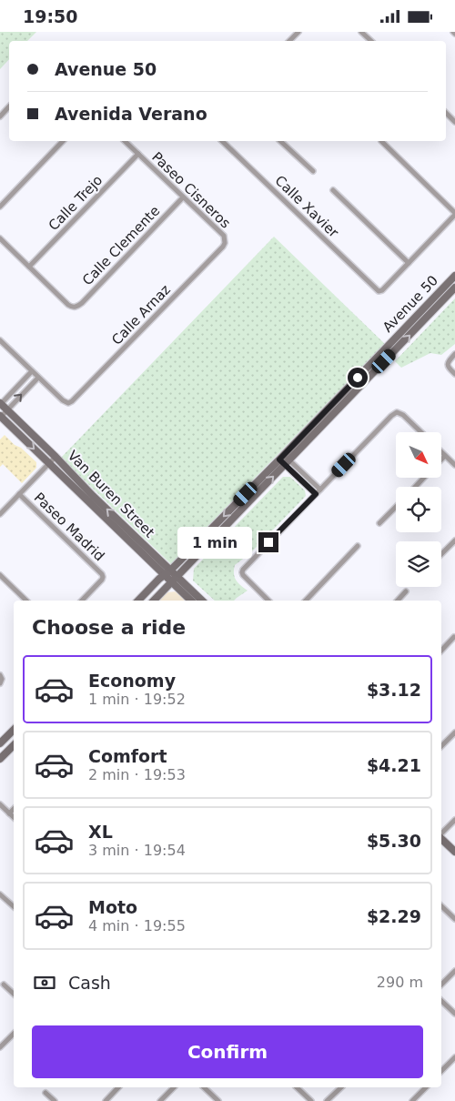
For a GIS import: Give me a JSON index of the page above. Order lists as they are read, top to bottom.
{
  "streets": {
    "main road": ["Avenue 50", "Van Buren Street"],
    "street": [
      "Paseo Cisneros",
      "Calle Trejo",
      "Calle Xavier",
      "Calle Clemente",
      "Calle Arnaz",
      "Paseo Madrid"
    ]
  },
  "crossings": [
    ["Paseo Cisneros", "Calle Trejo"],
    ["Paseo Cisneros", "Calle Clemente"],
    ["Paseo Cisneros", "Calle Arnaz"],
    ["Calle Trejo", "Calle Clemente"],
    ["Avenue 50", "Van Buren Street"]
  ],
  "north": "bottom right",
  "page": {
    "status": "19:50",
    "banner": ["Avenue 50", "Avenida Verano"],
    "bubble": "1 min",
    "heading": "Choose a ride",
    "list": [
      {
        "name": "Economy",
        "note": "1 min · 19:52",
        "value": "$3.12"
      },
      {
        "name": "Comfort",
        "note": "2 min · 19:53",
        "value": "$4.21"
      },
      {
        "name": "XL",
        "note": "3 min · 19:54",
        "value": "$5.30"
      },
      {
        "name": "Moto",
        "note": "4 min · 19:55",
        "value": "$2.29"
      }
    ],
    "pay": ["Cash", "290 m"],
    "buttons": "Confirm"
  }
}
